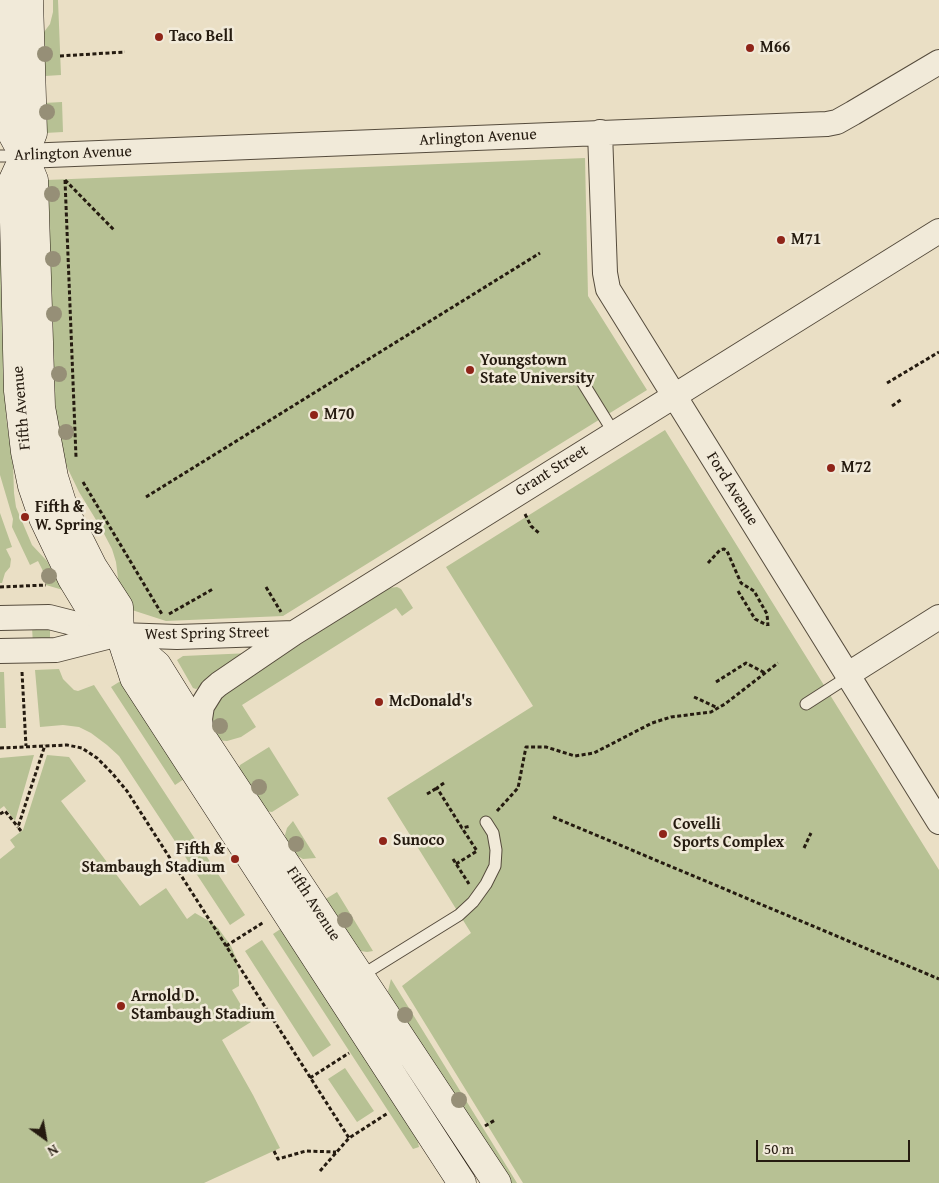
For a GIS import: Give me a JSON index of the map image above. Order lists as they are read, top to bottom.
{
  "streets": {
    "main road": ["Fifth Avenue"],
    "street": [
      "Arlington Avenue",
      "Grant Street",
      "Ford Avenue",
      "West Spring Street"
    ]
  },
  "crossings": [
    ["Arlington Avenue", "Fifth Avenue"],
    ["Arlington Avenue", "Ford Avenue"],
    ["Fifth Avenue", "Grant Street"],
    ["Fifth Avenue", "West Spring Street"],
    ["Grant Street", "Ford Avenue"],
    ["Grant Street", "West Spring Street"]
  ],
  "places": [
    "Taco Bell",
    "M66",
    "M71",
    "Youngstown State University",
    "M70",
    "M72",
    "Fifth & W. Spring",
    "McDonald's",
    "Covelli Sports Complex",
    "Sunoco",
    "Fifth & Stambaugh Stadium",
    "Arnold D. Stambaugh Stadium"
  ],
  "scale_bar": "50 m",
  "north": "bottom right"
}
